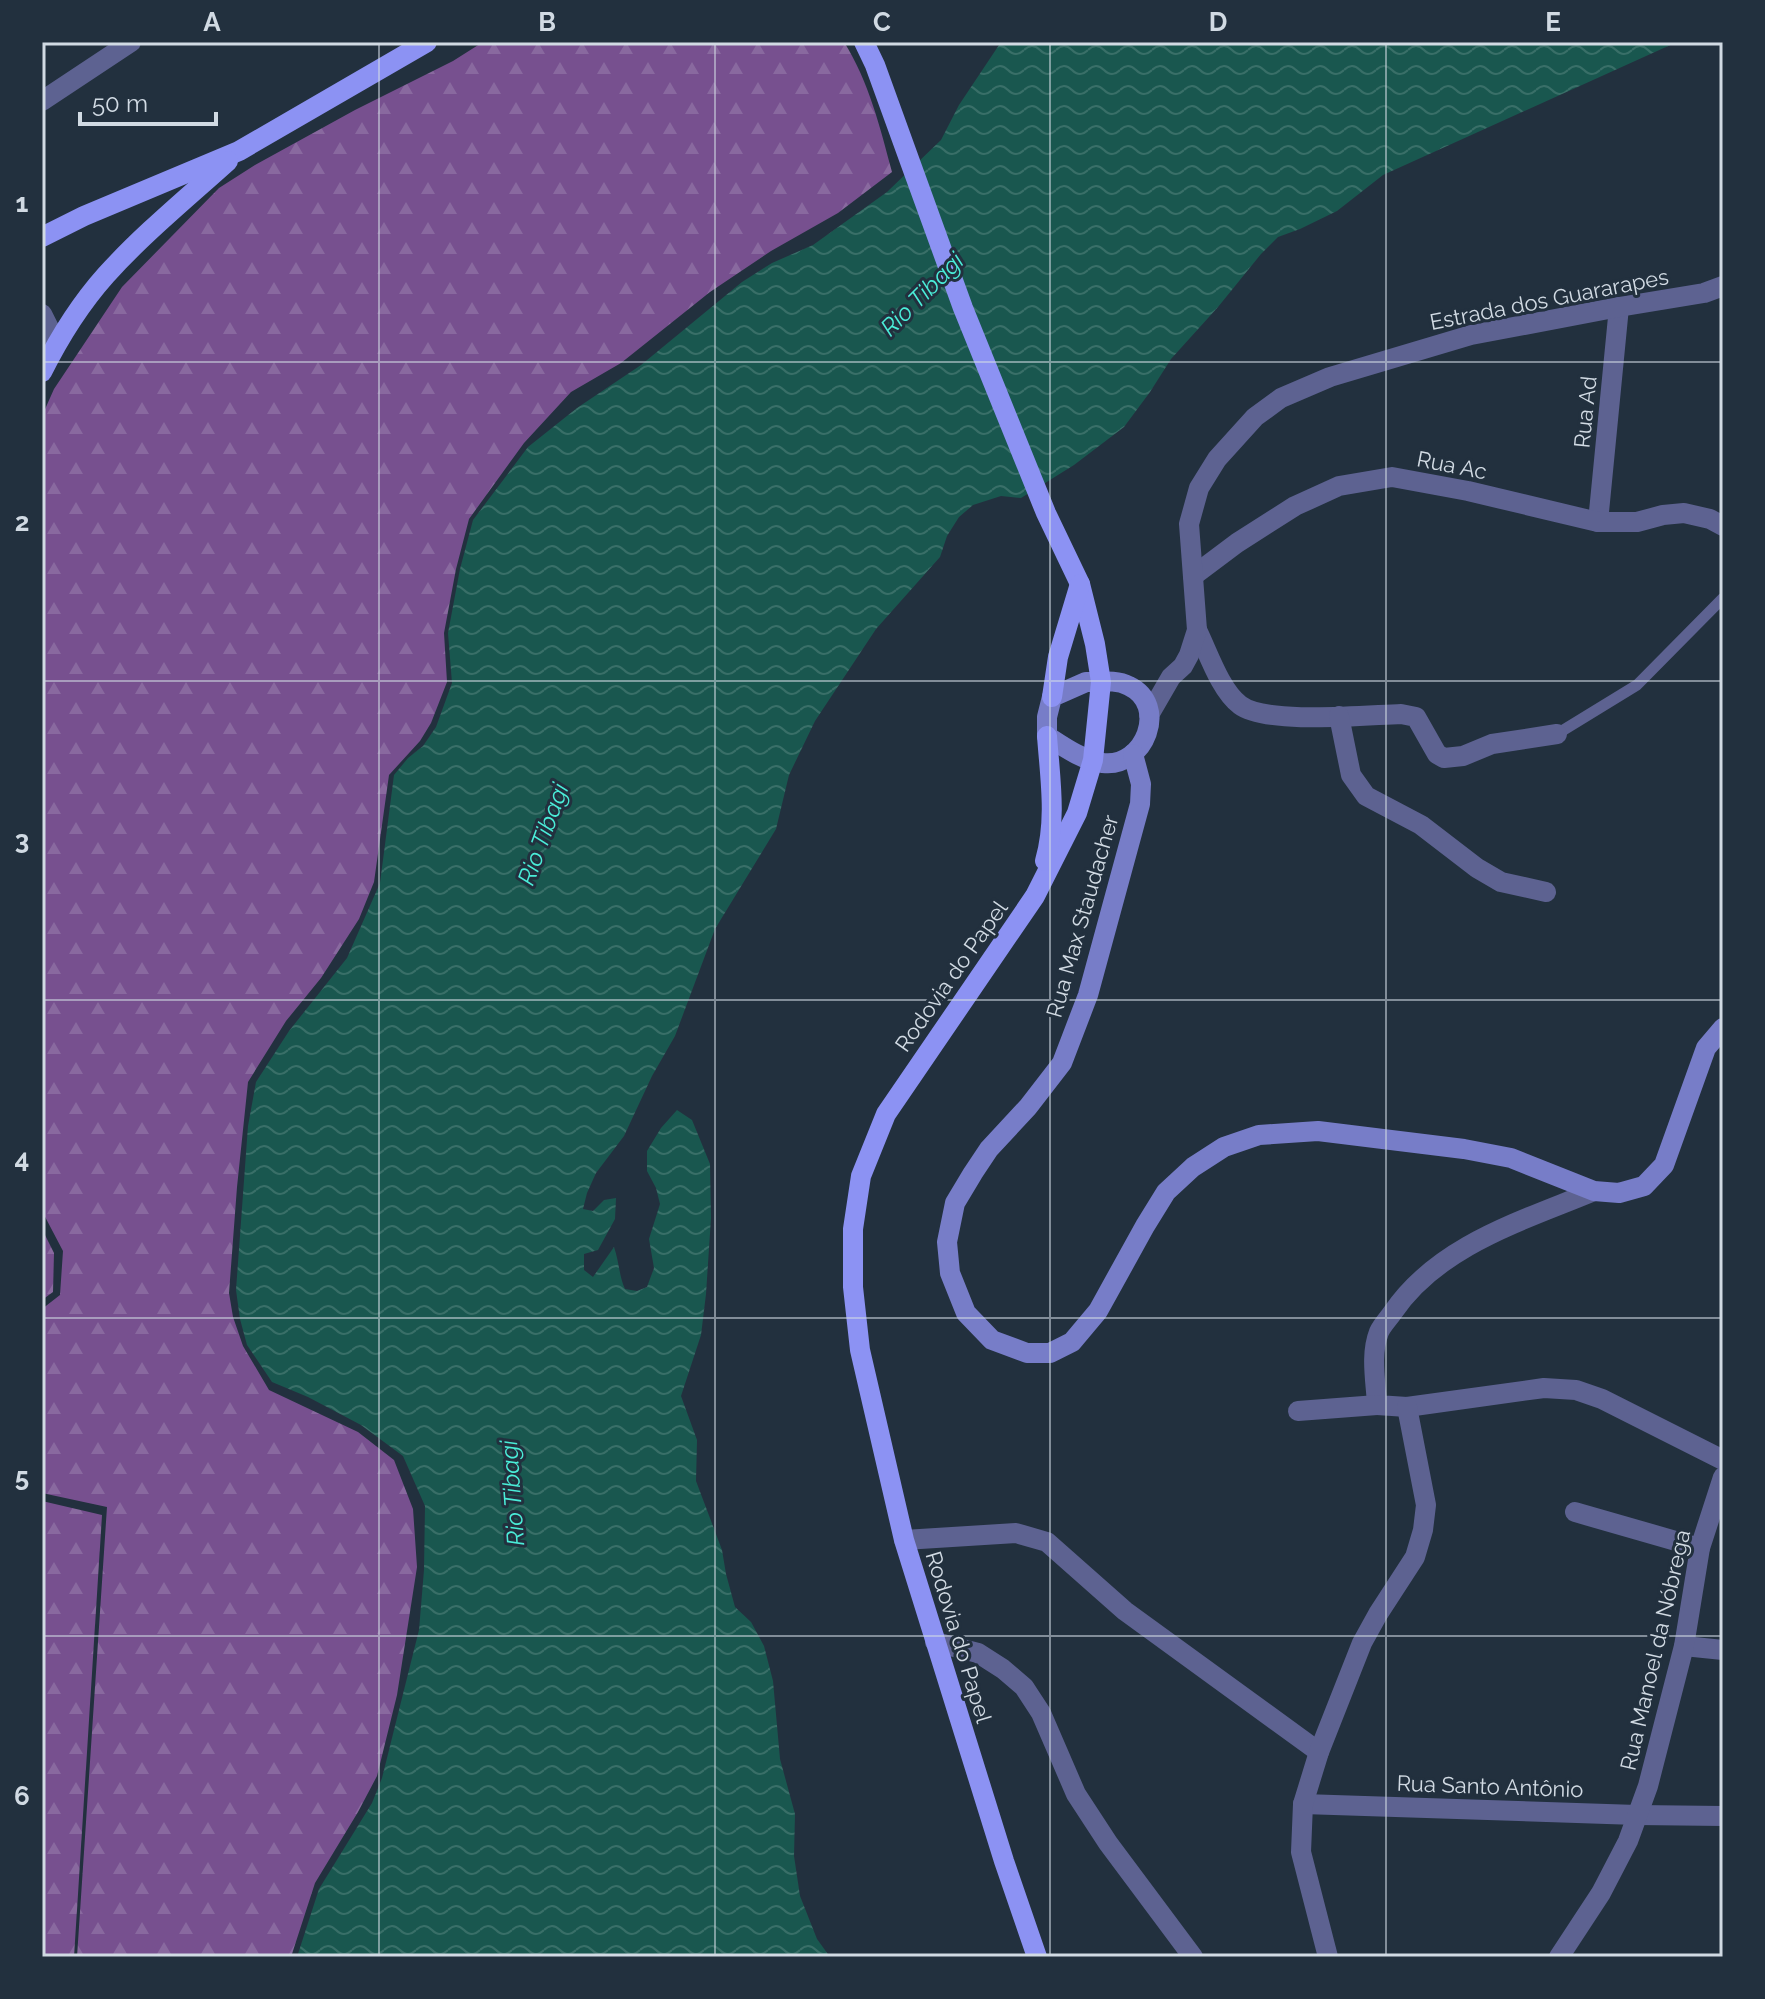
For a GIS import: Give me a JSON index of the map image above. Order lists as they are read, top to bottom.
{
  "streets": {
    "main road": ["Rua Max Staudacher", "Rodovia do Papel"],
    "street": [
      "Estrada dos Guararapes",
      "Rua Ad",
      "Rua Ac",
      "Rua Manoel da Nóbrega",
      "Rua Santo Antônio"
    ]
  },
  "crossings": [
    ["Estrada dos Guararapes", "Rua Ad"],
    ["Estrada dos Guararapes", "Rua Ac"],
    ["Rua Ad", "Rua Ac"],
    ["Rua Manoel da Nóbrega", "Rua Santo Antônio"]
  ],
  "water": ["Rio Tibagi"],
  "scale_bar": "50 m",
  "grid": {
    "columns": [
      "A",
      "B",
      "C",
      "D",
      "E"
    ],
    "rows": [
      "1",
      "2",
      "3",
      "4",
      "5",
      "6"
    ]
  }
}
